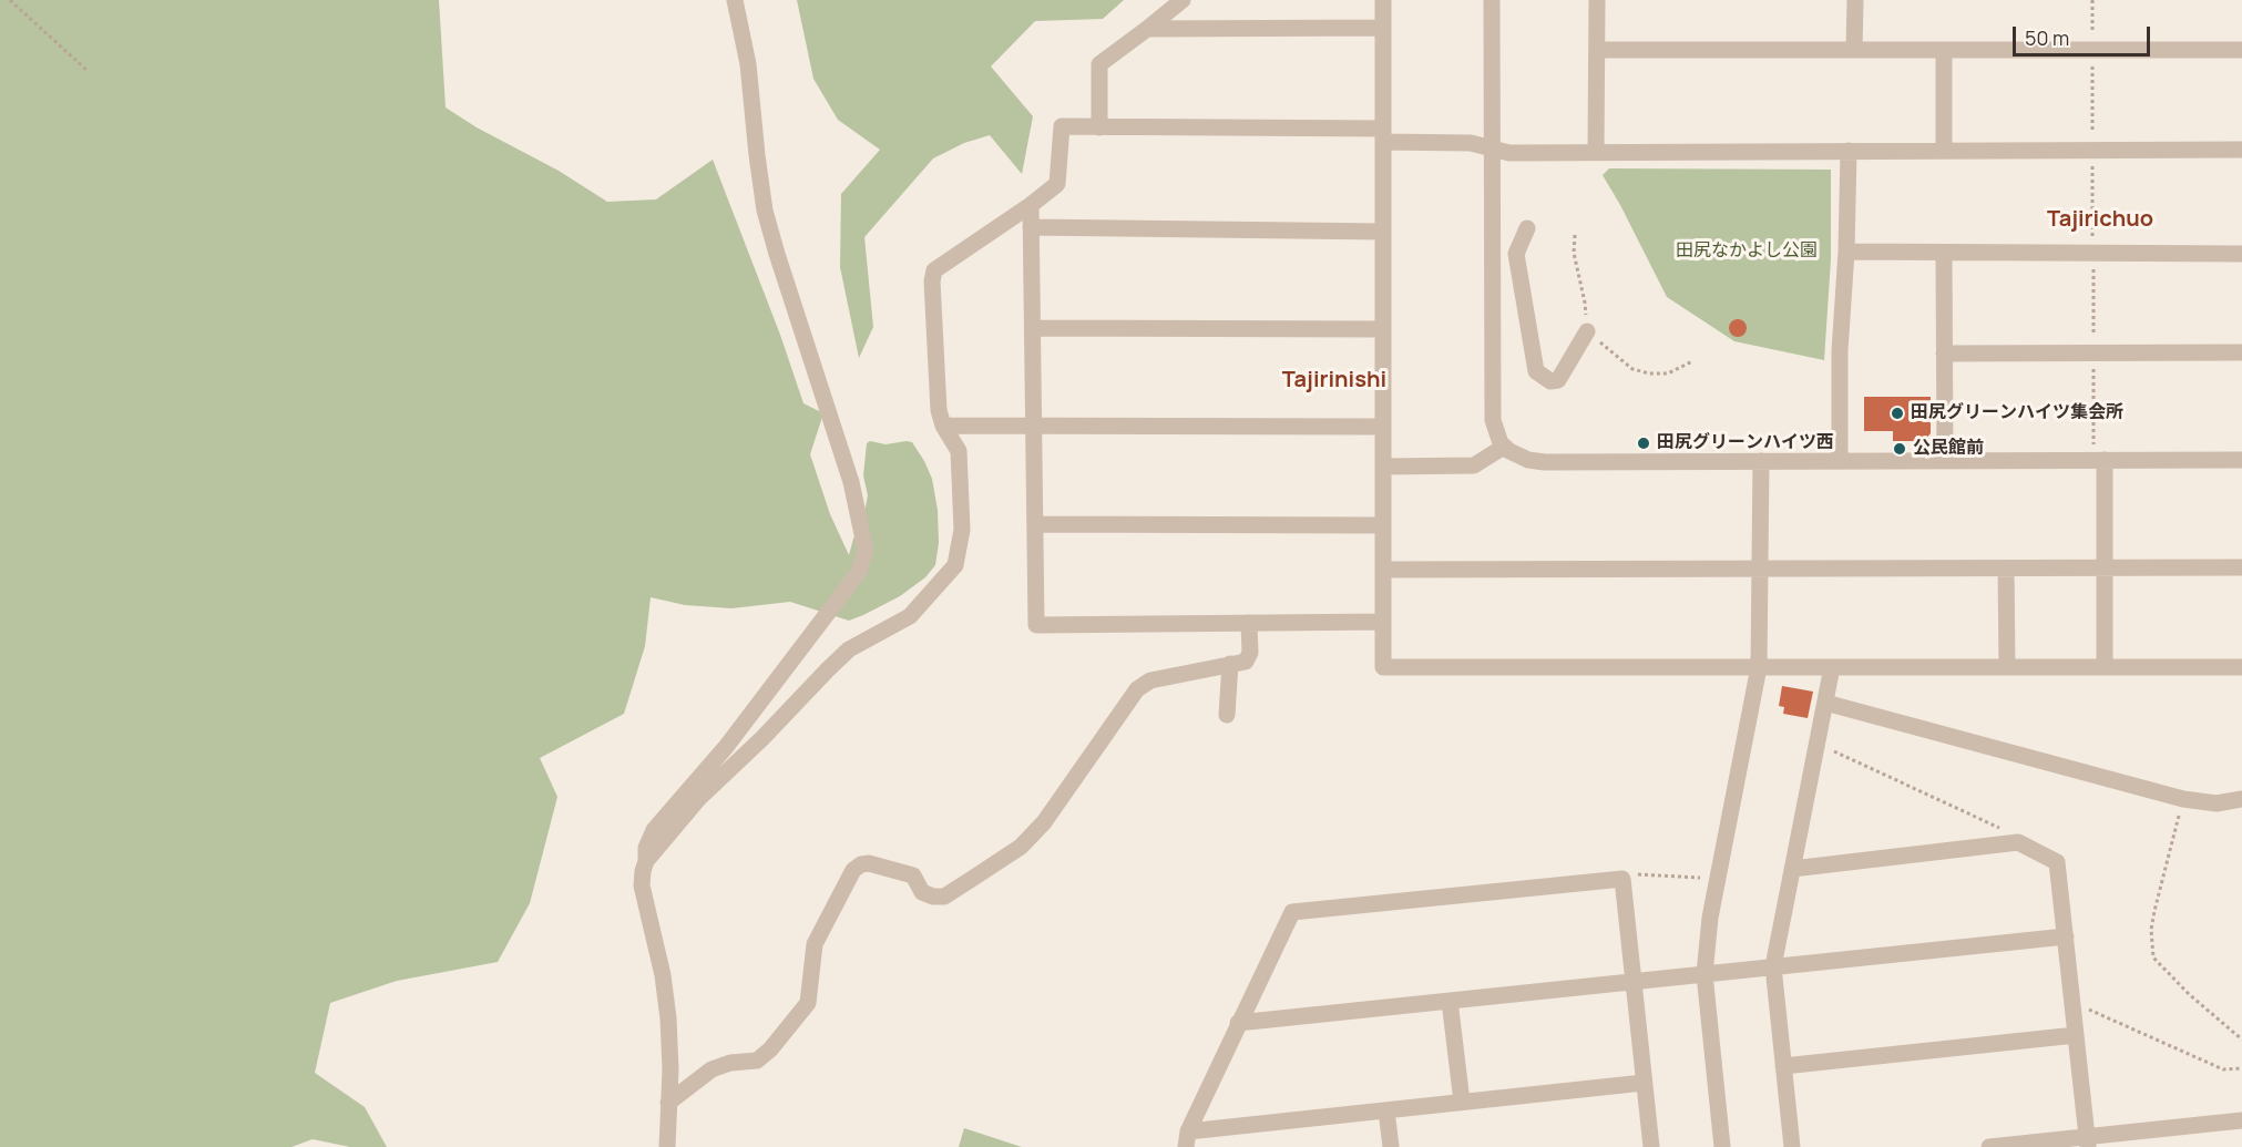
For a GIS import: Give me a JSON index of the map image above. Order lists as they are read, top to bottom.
{
  "districts": ["Tajirichuo", "Tajirinishi"],
  "parks": ["田尻なかよし公園"],
  "places": ["田尻グリーンハイツ集会所", "田尻グリーンハイツ西", "公民館前"],
  "scale_bar": "50 m"
}
